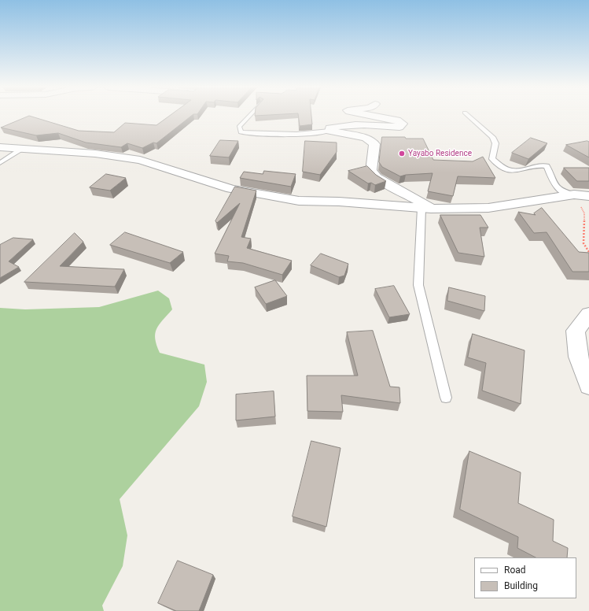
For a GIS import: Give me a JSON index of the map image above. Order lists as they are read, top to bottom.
{
  "places": ["Yayabo Residence"],
  "legend": ["Road", "Building"]
}
